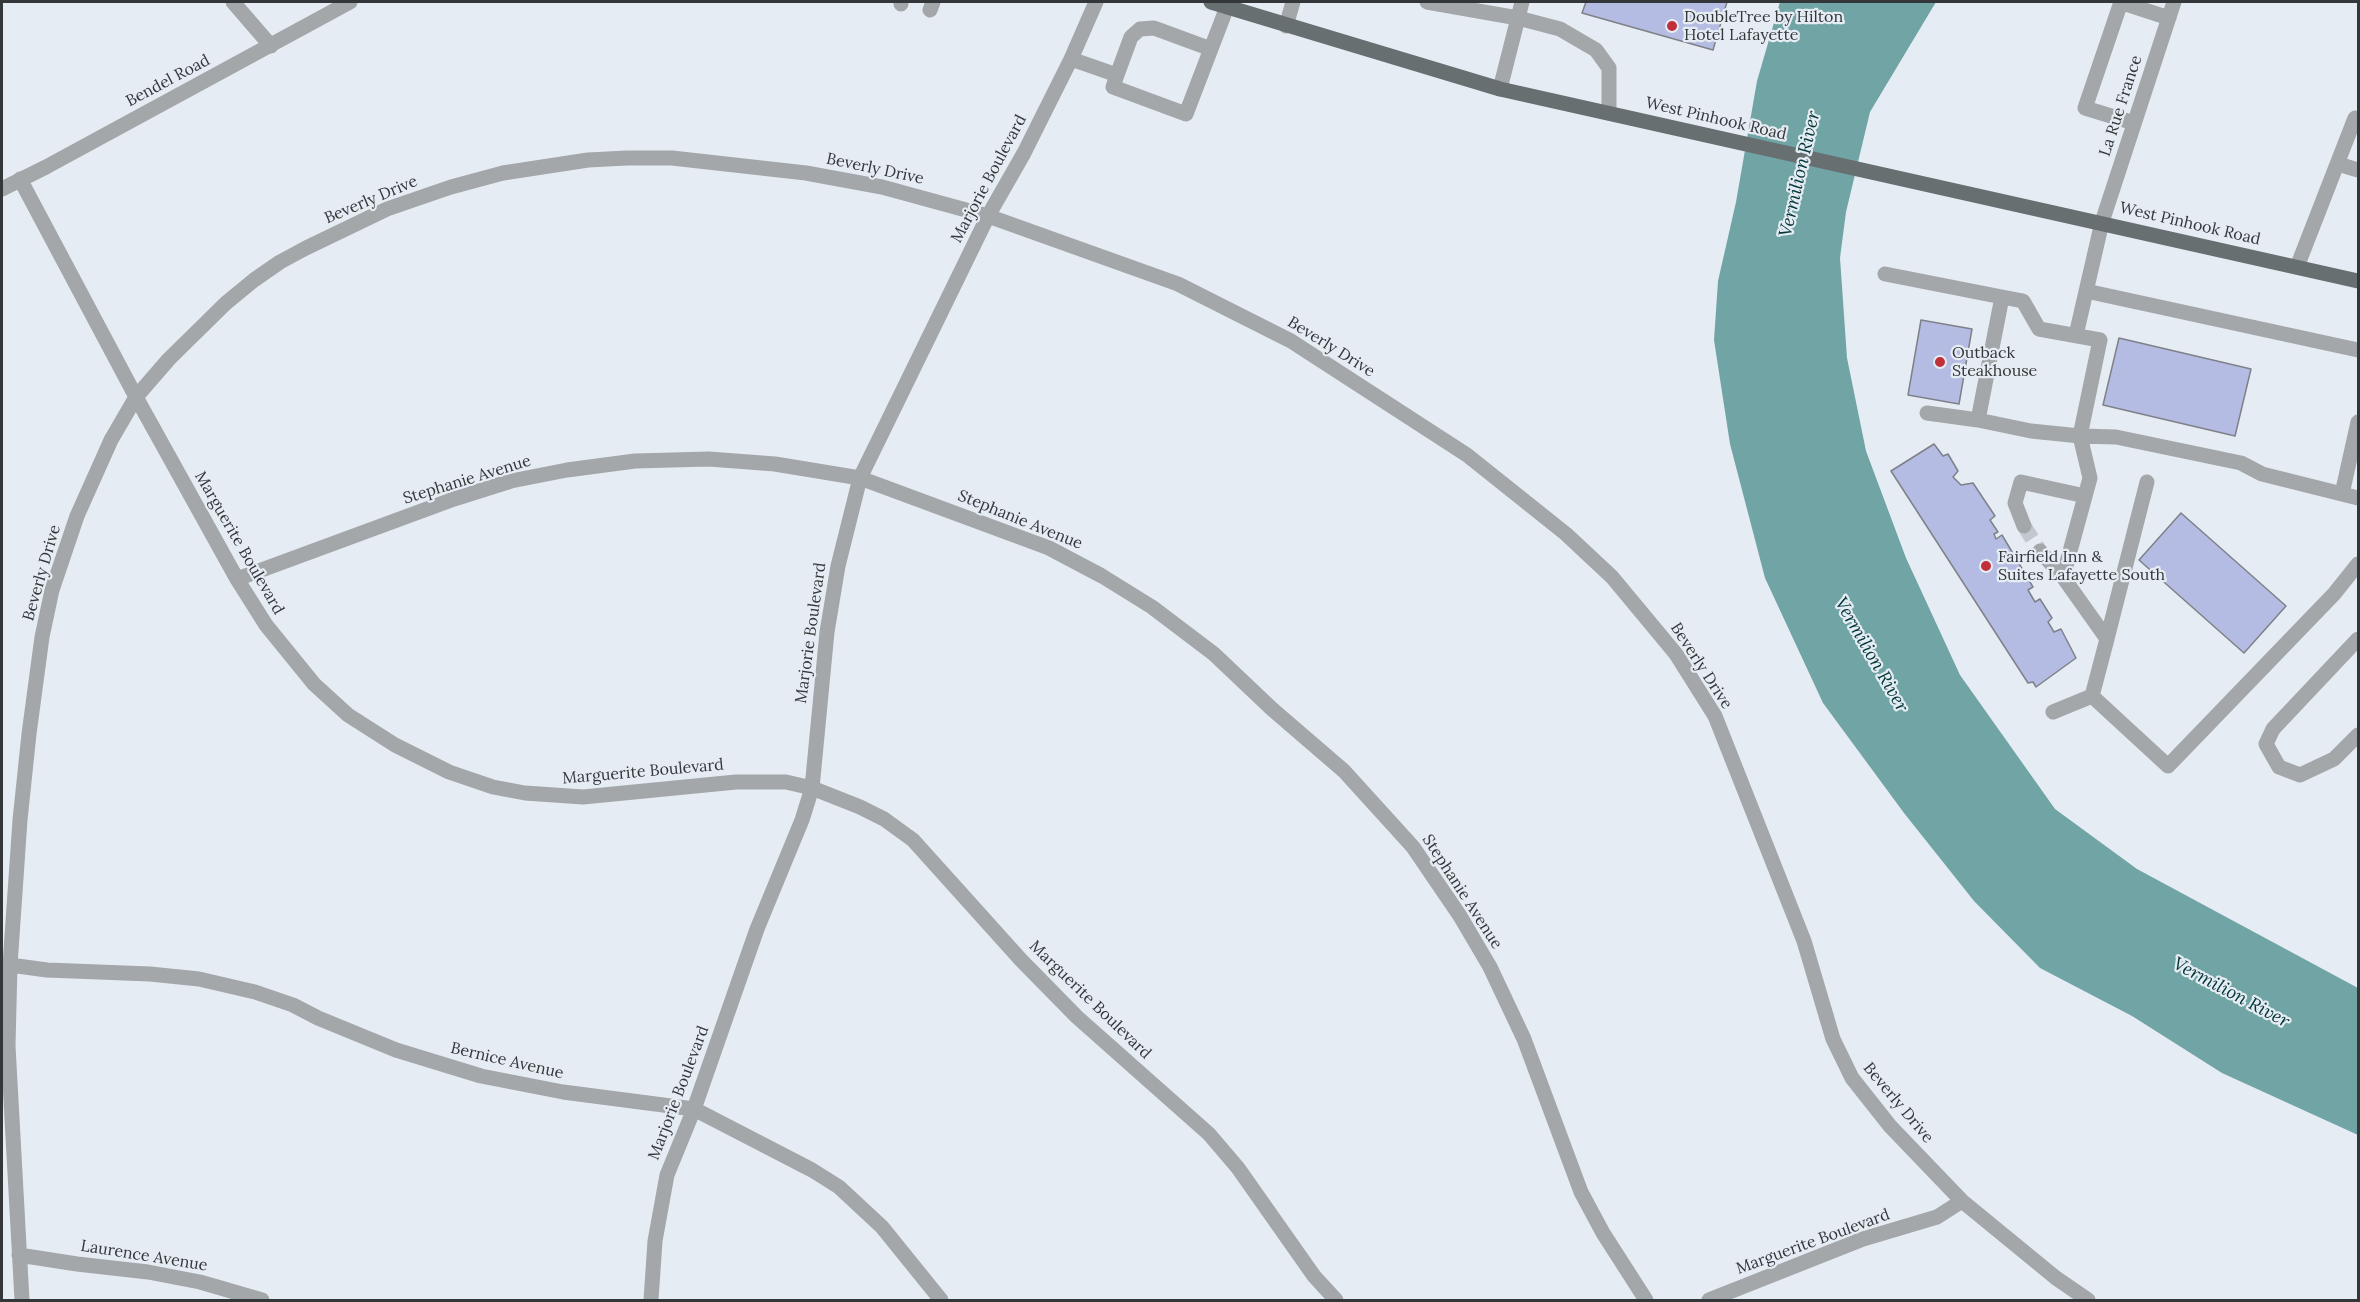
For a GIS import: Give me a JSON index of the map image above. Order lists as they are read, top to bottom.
{
  "streets": {
    "main road": ["West Pinhook Road"],
    "street": [
      "Bendel Road",
      "La Rue France",
      "Beverly Drive",
      "Marjorie Boulevard",
      "Stephanie Avenue",
      "Marguerite Boulevard",
      "Bernice Avenue",
      "Laurence Avenue"
    ]
  },
  "crossings": [
    ["Bendel Road", "Marguerite Boulevard"],
    ["La Rue France", "West Pinhook Road"],
    ["Beverly Drive", "Marjorie Boulevard"],
    ["Beverly Drive", "Marguerite Boulevard"],
    ["Beverly Drive", "Bernice Avenue"],
    ["Beverly Drive", "Laurence Avenue"],
    ["Marjorie Boulevard", "Stephanie Avenue"],
    ["Marjorie Boulevard", "Marguerite Boulevard"],
    ["Marjorie Boulevard", "Bernice Avenue"],
    ["Stephanie Avenue", "Marguerite Boulevard"]
  ],
  "water": ["Vermilion River"],
  "places": ["DoubleTree by Hilton Hotel Lafayette", "Outback Steakhouse", "Fairfield Inn & Suites Lafayette South"]
}
